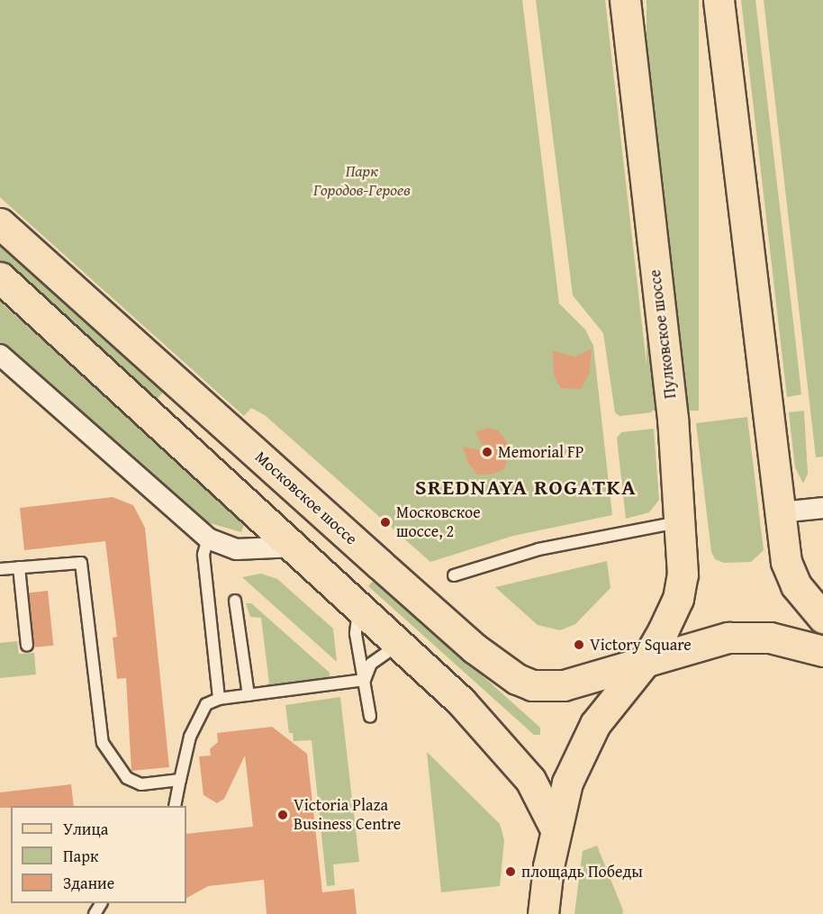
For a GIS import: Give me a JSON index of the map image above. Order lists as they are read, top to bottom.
{
  "streets": {
    "main road": ["Пулковское шоссе", "Московское шоссе"]
  },
  "crossings": [
    ["Пулковское шоссе", "Московское шоссе"]
  ],
  "districts": ["SREDNAYA ROGATKA"],
  "parks": ["Парк Городов-Героев"],
  "places": [
    "Memorial FP",
    "Московское шоссе, 2",
    "Victory Square",
    "Victoria Plaza Business Centre",
    "площадь Победы"
  ],
  "legend": ["Улица", "Парк", "Здание"]
}
